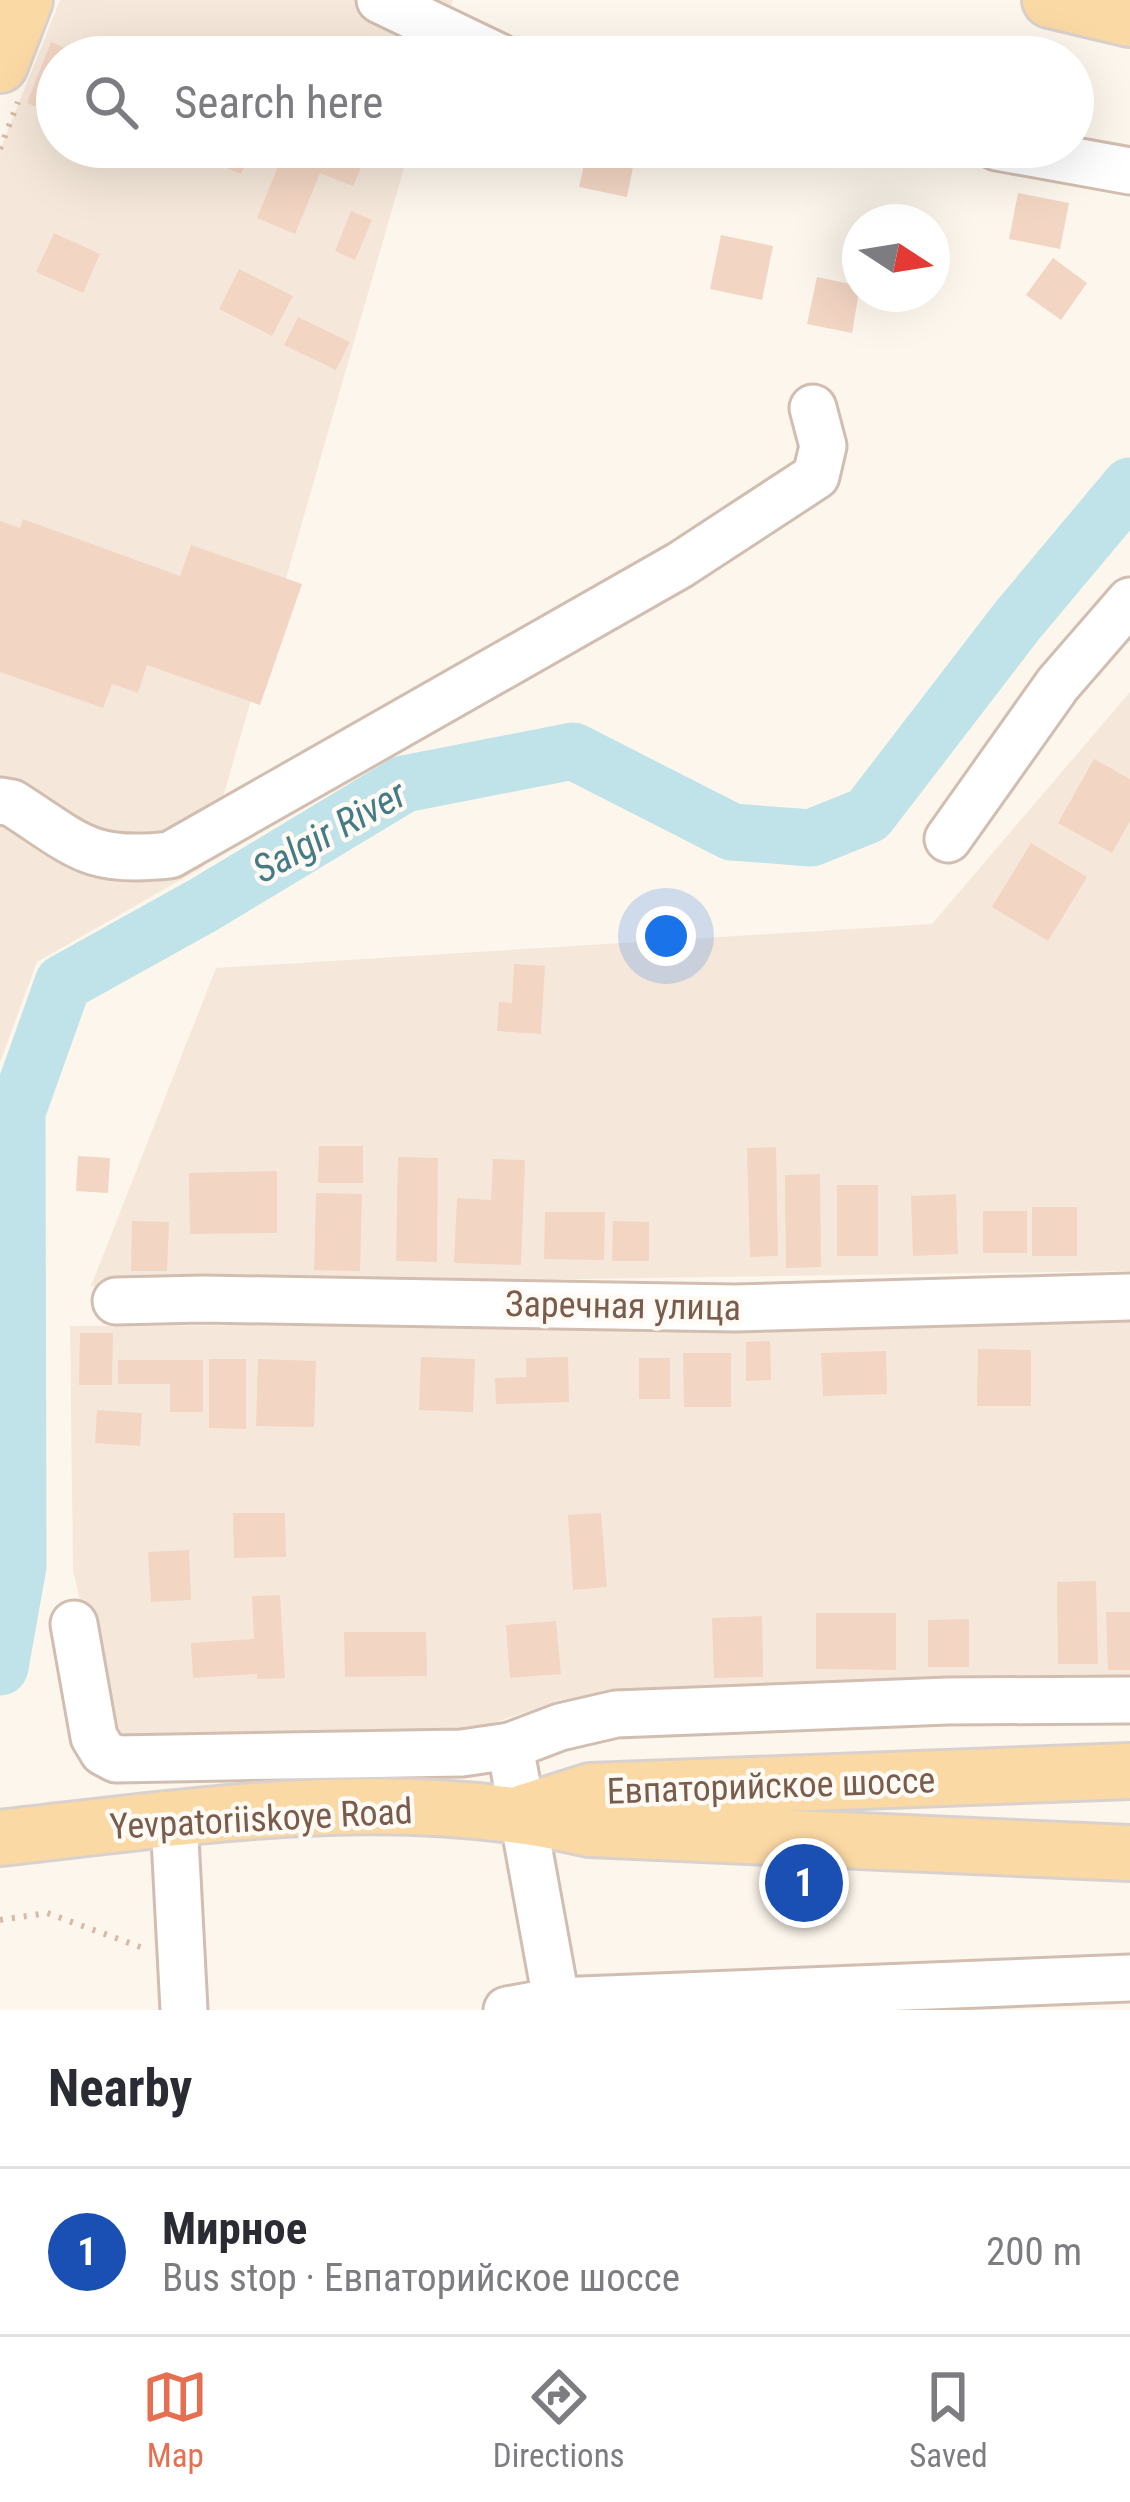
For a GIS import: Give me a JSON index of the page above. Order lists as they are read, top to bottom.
{
  "streets": {
    "main road": ["Евпаторийское шоссе", "Yevpatoriiskoye Road"],
    "street": ["Заречная улица"]
  },
  "crossings": [
    ["Евпаторийское шоссе", "Yevpatoriiskoye Road"]
  ],
  "water": ["Salgir River"],
  "north": "right",
  "page": {
    "search": "Search here",
    "pins": "1",
    "heading": "Nearby",
    "list": [
      {
        "mark": "1",
        "name": "Мирное",
        "note": "Bus stop · Евпаторийское шоссе",
        "value": "200 m"
      }
    ],
    "nav": ["Map", "Directions", "Saved"]
  }
}
